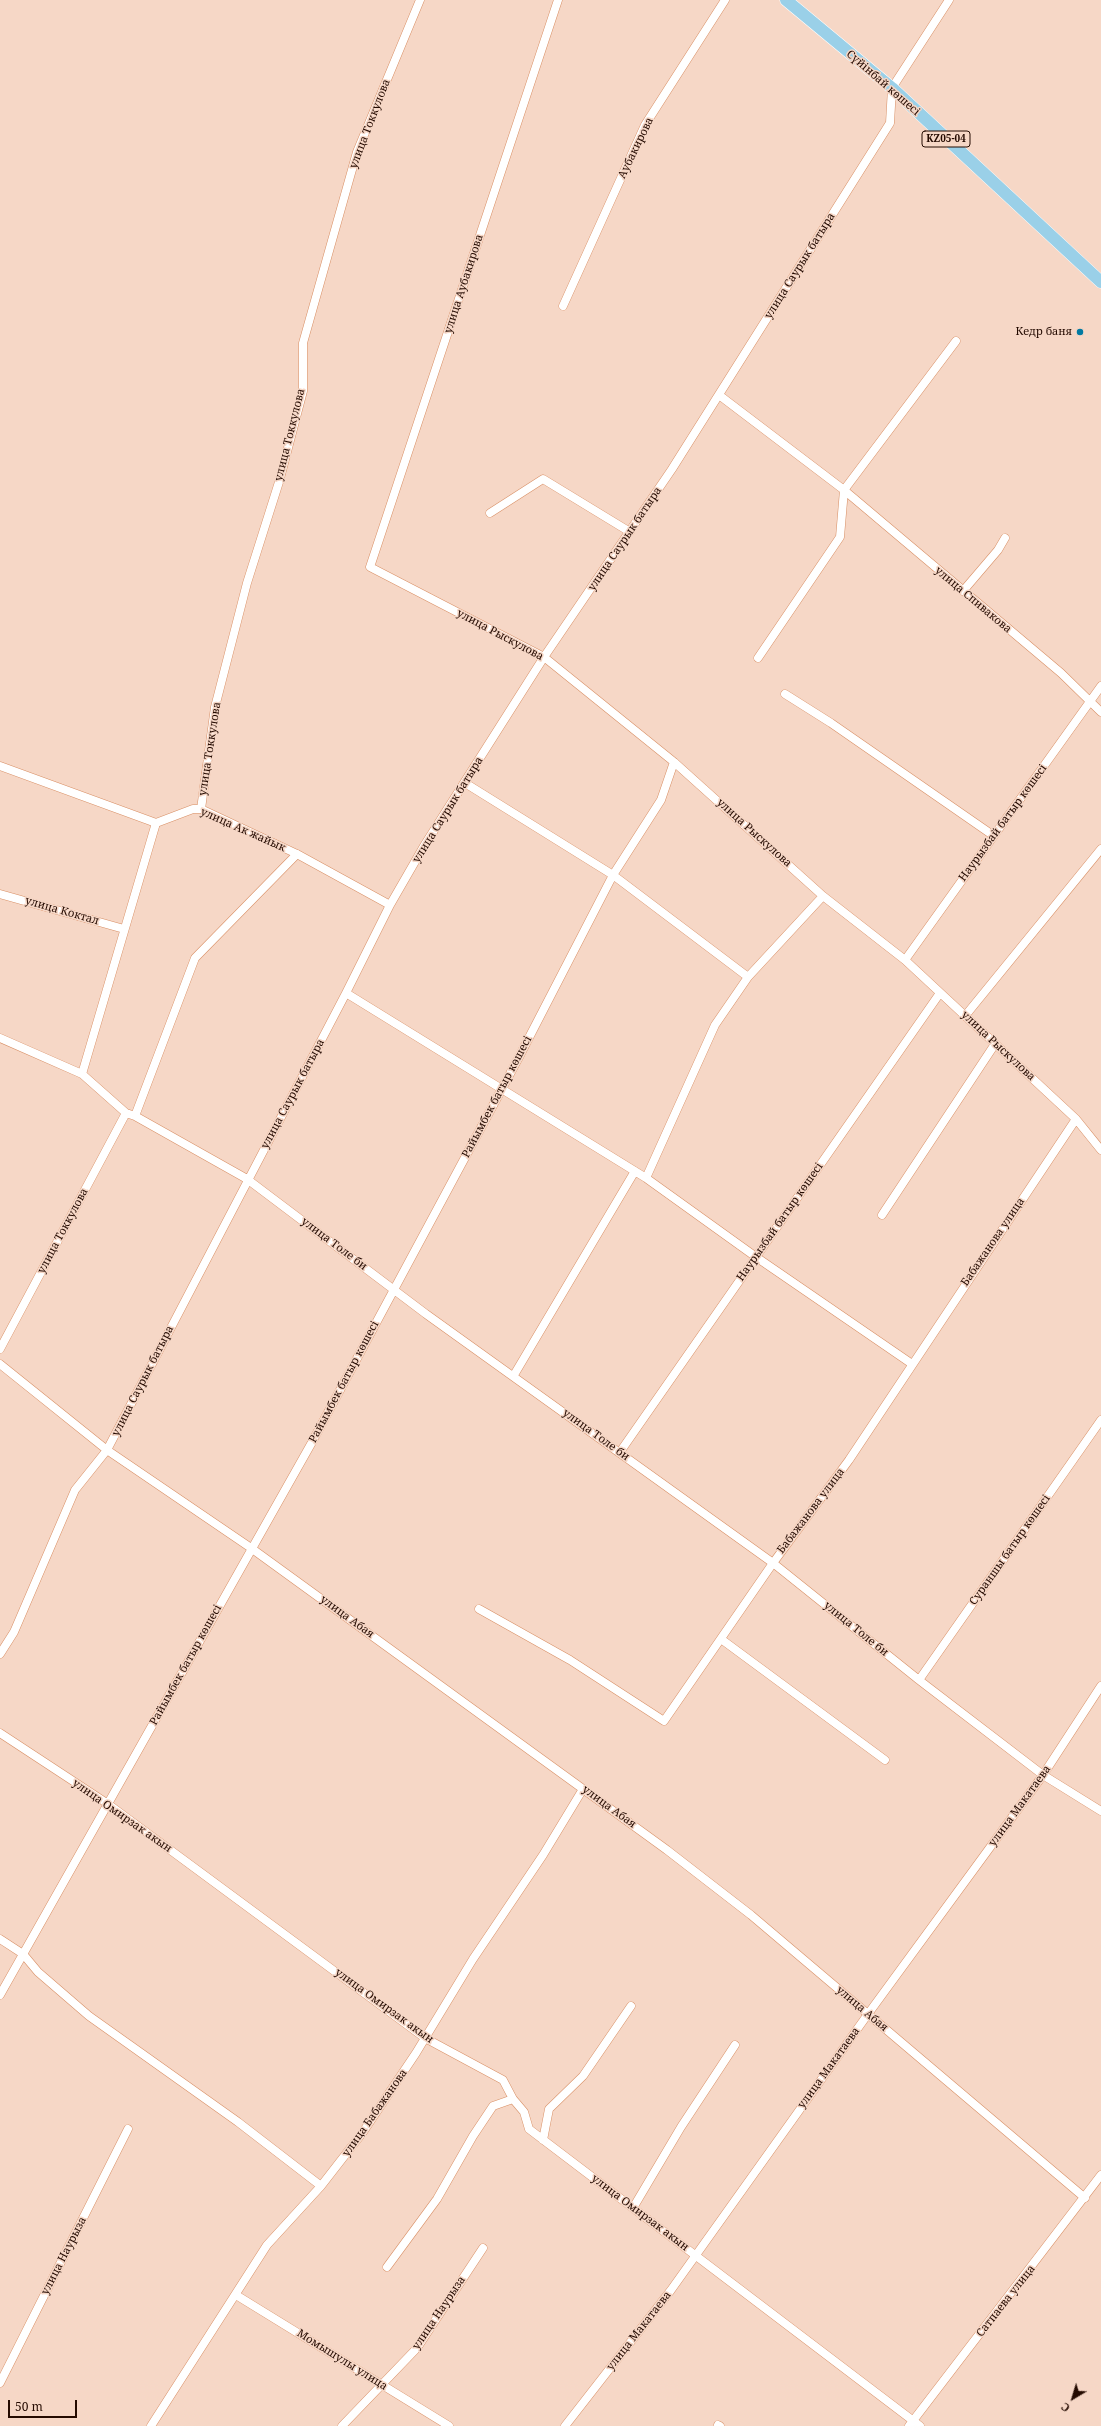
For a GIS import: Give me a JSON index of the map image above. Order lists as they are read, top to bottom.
{
  "streets": {
    "main road": ["Сүйінбай көшесі", "KZ05-04"],
    "street": [
      "улица Токкулова",
      "Аубакирова",
      "улица Саурык батыра",
      "улица Аубакирова",
      "улица Спивакова",
      "улица Рыскулова",
      "Наурызбай батыр көшесі",
      "улица Ак жайык",
      "улица Коктал",
      "Райымбек батыр көшесі",
      "Бабажанова улица",
      "улица Толе би",
      "Сураншы батыр көшесі",
      "улица Абая",
      "улица Макатаева",
      "улица Омирзак акын",
      "улица Бабажанова",
      "улица Наурыза",
      "Сатпаева улица",
      "Момышулы улица"
    ]
  },
  "crossings": [
    ["Сүйінбай көшесі", "улица Саурык батыра"],
    ["улица Токкулова", "улица Ак жайык"],
    ["улица Токкулова", "улица Толе би"],
    ["улица Саурык батыра", "улица Спивакова"],
    ["улица Саурык батыра", "улица Рыскулова"],
    ["улица Саурык батыра", "улица Ак жайык"],
    ["улица Саурык батыра", "улица Толе би"],
    ["улица Саурык батыра", "улица Абая"],
    ["улица Аубакирова", "улица Рыскулова"],
    ["улица Спивакова", "Наурызбай батыр көшесі"],
    ["улица Рыскулова", "Наурызбай батыр көшесі"],
    ["улица Рыскулова", "Райымбек батыр көшесі"],
    ["улица Рыскулова", "Бабажанова улица"],
    ["Наурызбай батыр көшесі", "улица Толе би"],
    ["Райымбек батыр көшесі", "улица Толе би"],
    ["Райымбек батыр көшесі", "улица Абая"],
    ["Райымбек батыр көшесі", "улица Омирзак акын"],
    ["Бабажанова улица", "улица Толе би"],
    ["улица Толе би", "Сураншы батыр көшесі"],
    ["улица Толе би", "улица Макатаева"],
    ["улица Абая", "улица Макатаева"],
    ["улица Абая", "улица Бабажанова"],
    ["улица Абая", "Сатпаева улица"],
    ["улица Макатаева", "улица Омирзак акын"],
    ["улица Омирзак акын", "улица Бабажанова"],
    ["улица Омирзак акын", "Сатпаева улица"],
    ["улица Бабажанова", "Момышулы улица"],
    ["улица Наурыза", "Момышулы улица"]
  ],
  "places": ["Кедр баня"],
  "scale_bar": "50 m",
  "north": "bottom left"
}
